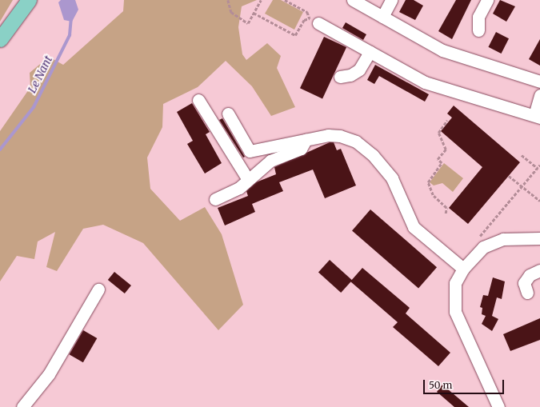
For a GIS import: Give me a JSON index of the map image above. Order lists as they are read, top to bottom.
{
  "water": ["Le Nant"],
  "scale_bar": "50 m"
}
